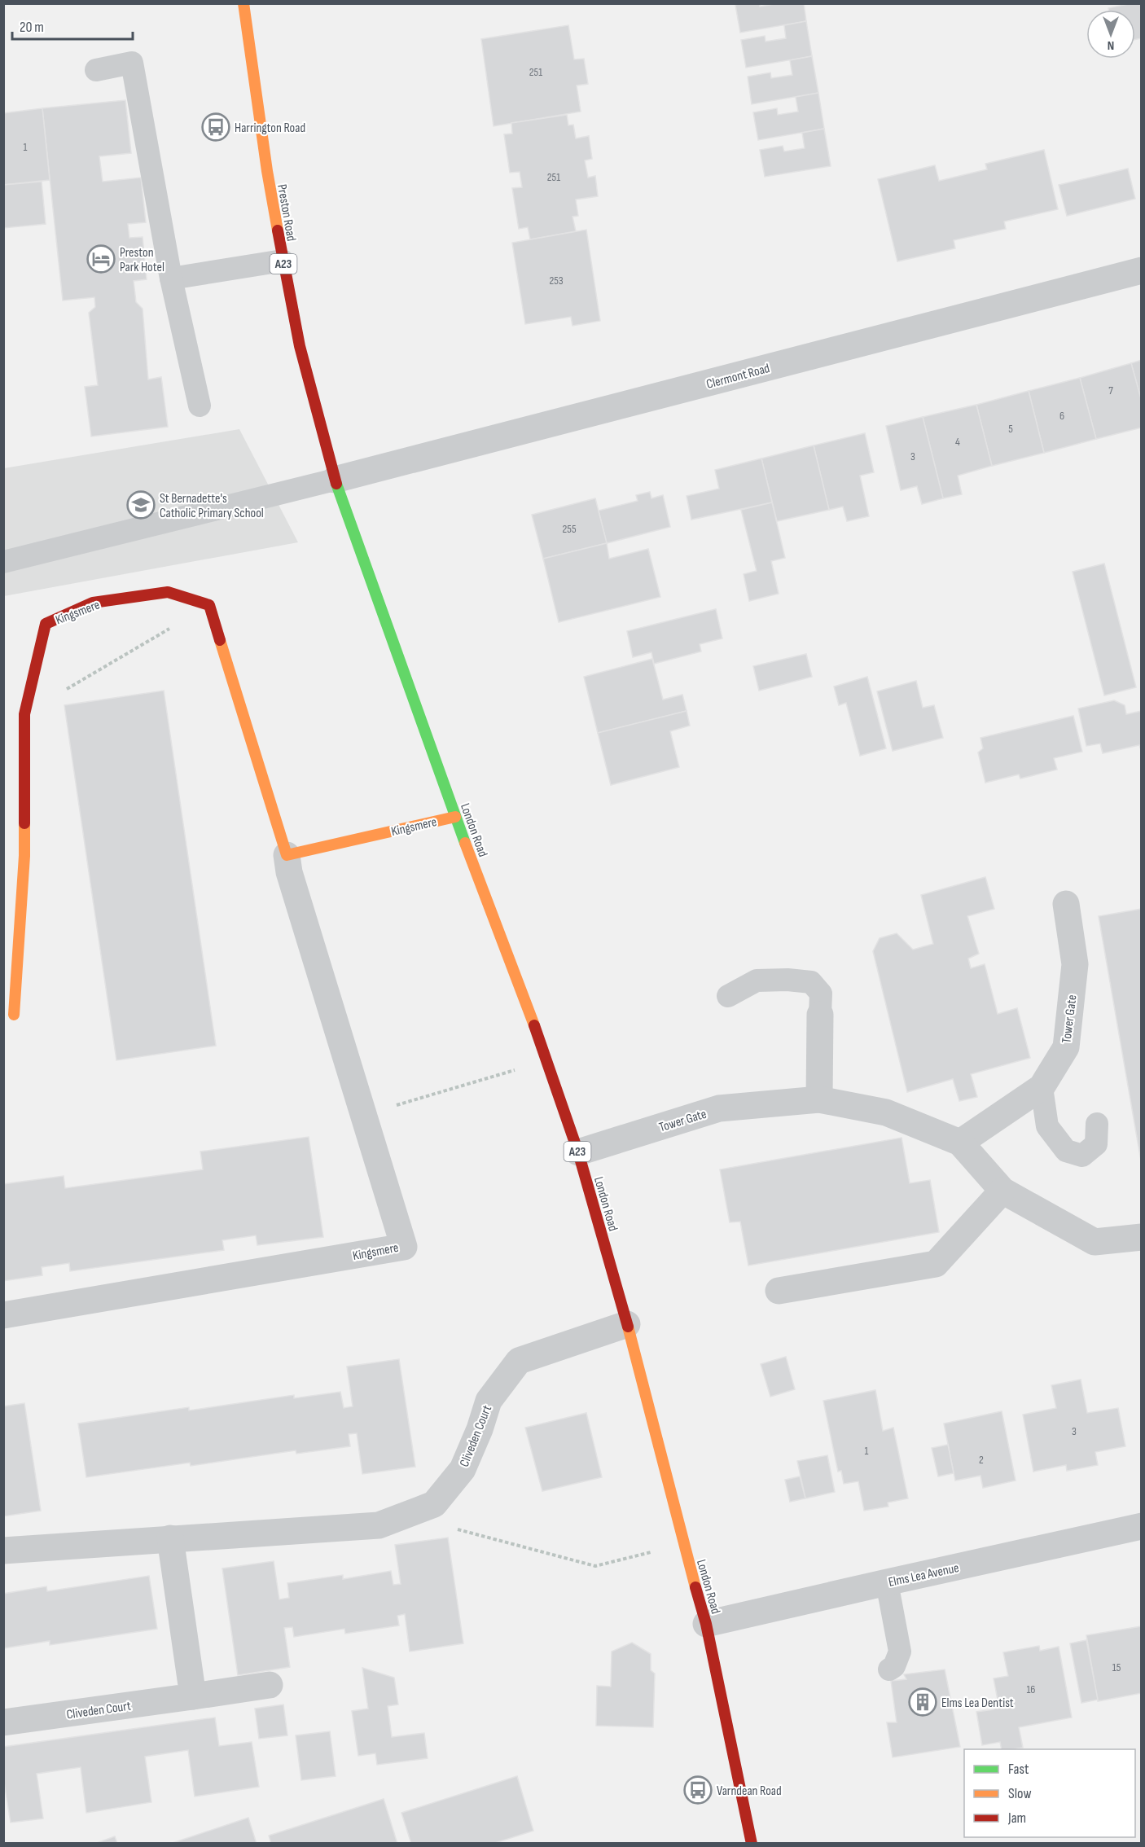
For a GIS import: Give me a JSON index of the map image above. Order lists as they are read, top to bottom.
{
  "streets": {
    "main road": [
      "Preston Road",
      "A23",
      "Kingsmere",
      "London Road"
    ],
    "street": [
      "Clermont Road",
      "Tower Gate",
      "Cliveden Court",
      "Elms Lea Avenue"
    ]
  },
  "crossings": [
    ["Preston Road", "Clermont Road"],
    ["Preston Road", "London Road"],
    ["Clermont Road", "London Road"],
    ["Kingsmere", "London Road"],
    ["London Road", "Tower Gate"],
    ["London Road", "Cliveden Court"],
    ["London Road", "Elms Lea Avenue"]
  ],
  "places": {
    "bus stop": ["Harrington Road", "Varndean Road"],
    "hotel": ["Preston Park Hotel"],
    "school or university": ["St Bernadette's Catholic Primary School"],
    "building": ["Elms Lea Dentist"]
  },
  "house_numbers": [
    "251",
    "1",
    "251",
    "253",
    "7",
    "6",
    "5",
    "4",
    "3",
    "255",
    "3",
    "1",
    "2",
    "15",
    "16"
  ],
  "legend": ["Fast", "Slow", "Jam"],
  "scale_bar": "20 m",
  "north": "bottom"
}
